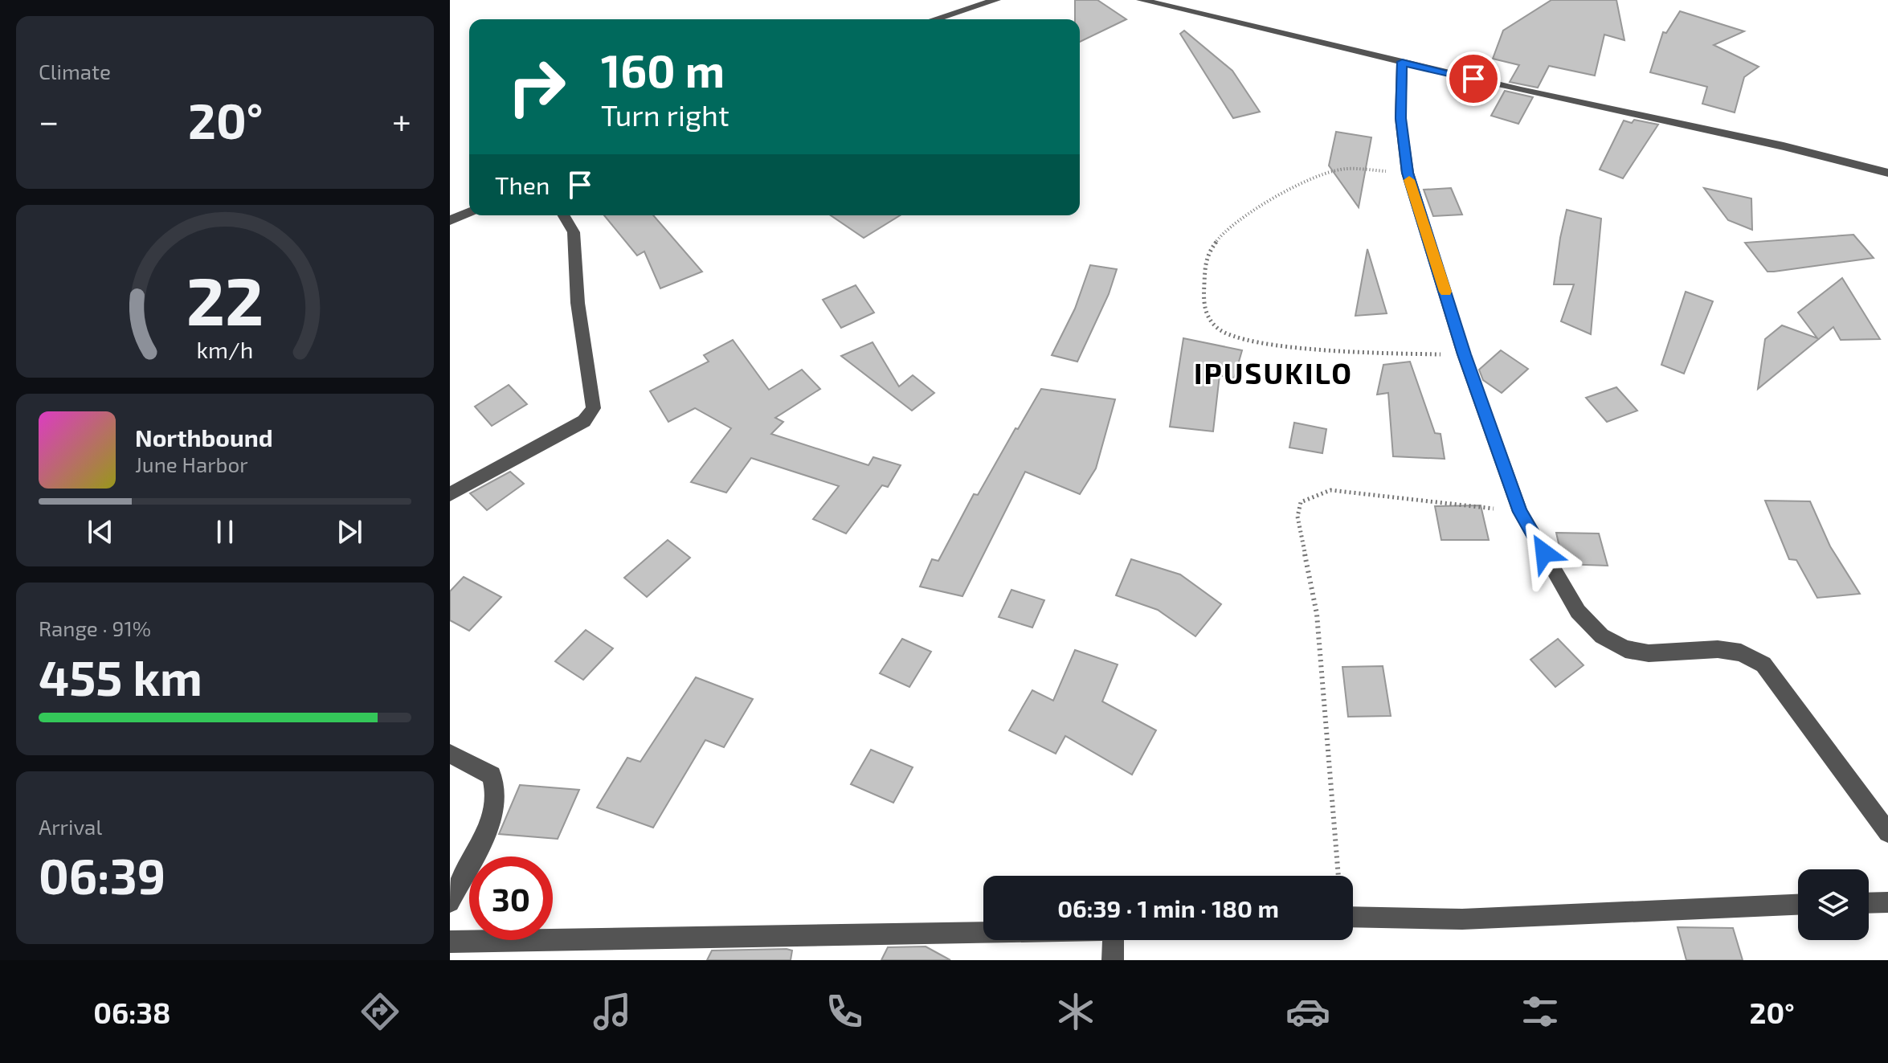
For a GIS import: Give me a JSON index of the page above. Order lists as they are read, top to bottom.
{
  "districts": ["IPUSUKILO"],
  "page": {
    "tile": [
      "Climate",
      ["Range · 91%", "455 km"],
      ["Arrival", "06:39"]
    ],
    "turn": ["160 m", "Turn right"],
    "heat": ["−", "20°", "+"],
    "then": "Then",
    "song": ["Northbound", "June Harbor"],
    "limit": "30",
    "trip": "06:39 · 1 min · 180 m",
    "tabs": ["06:38", "20°"],
    "gauge": ["22", "km/h"]
  }
}
